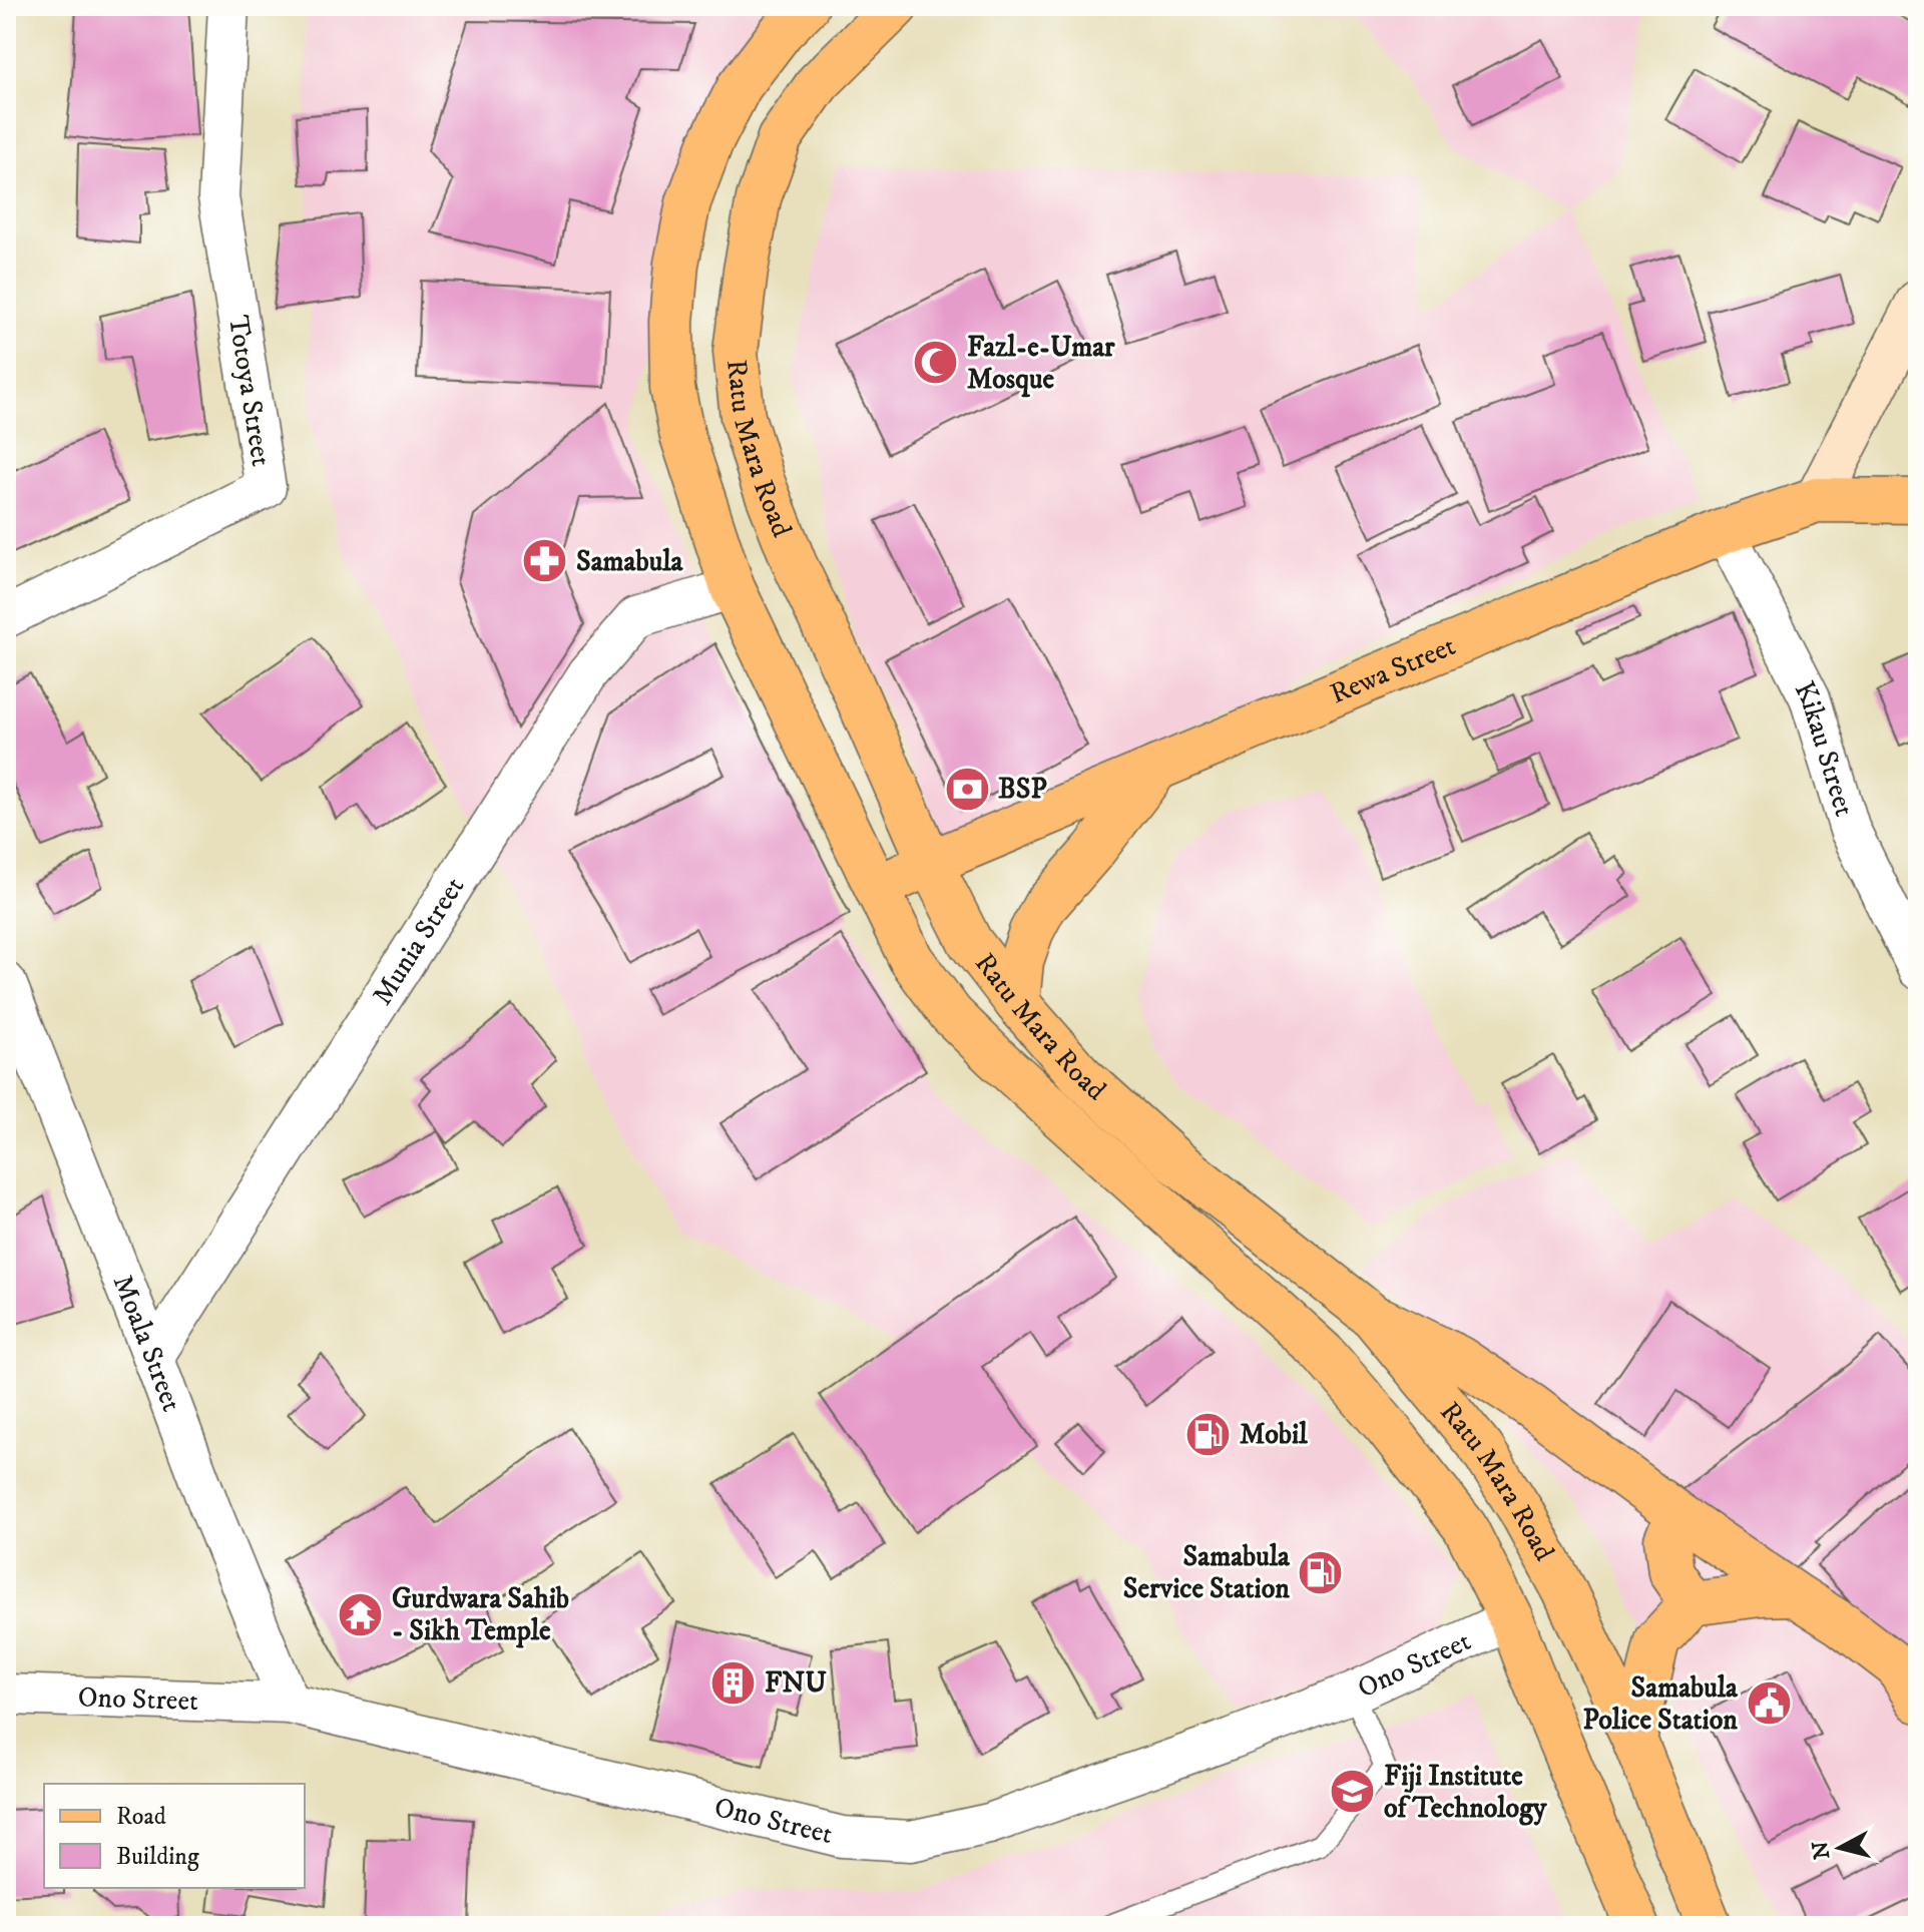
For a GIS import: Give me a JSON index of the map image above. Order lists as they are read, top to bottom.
{
  "streets": {
    "main road": ["Ratu Mara Road", "Rewa Street"],
    "street": [
      "Totoya Street",
      "Kikau Street",
      "Munia Street",
      "Moala Street",
      "Ono Street"
    ]
  },
  "crossings": [
    ["Ratu Mara Road", "Rewa Street"],
    ["Ratu Mara Road", "Munia Street"],
    ["Ratu Mara Road", "Ono Street"],
    ["Rewa Street", "Kikau Street"],
    ["Munia Street", "Moala Street"],
    ["Moala Street", "Ono Street"]
  ],
  "places": {
    "mosque": ["Fazl-e-Umar Mosque"],
    "pharmacy": ["Samabula"],
    "bank": ["BSP"],
    "fuel station": ["Mobil", "Samabula Service Station"],
    "temple": ["Gurdwara Sahib - Sikh Temple"],
    "building": ["FNU"],
    "public building": ["Samabula Police Station"],
    "school or university": ["Fiji Institute of Technology"]
  },
  "legend": ["Road", "Building"],
  "north": "left"
}
